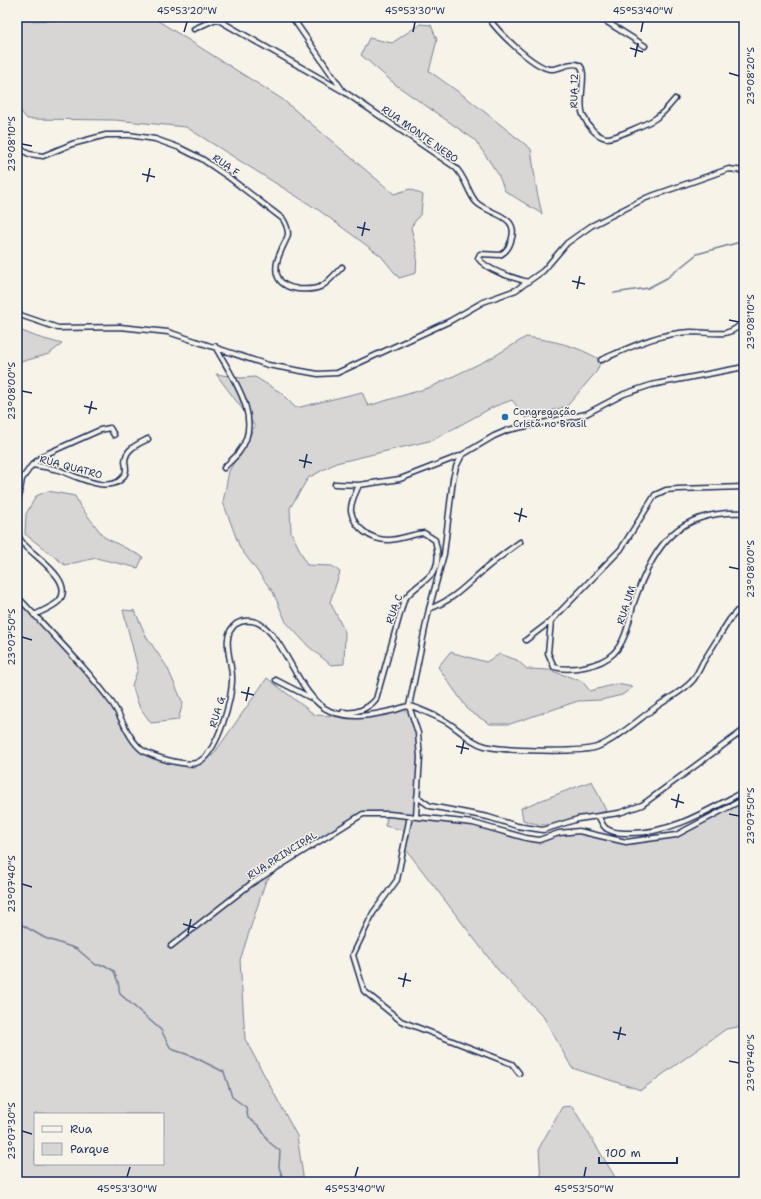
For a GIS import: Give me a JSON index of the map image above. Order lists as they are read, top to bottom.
{
  "streets": {
    "street": [
      "RUA 12",
      "RUA MONTE NEBO",
      "RUA F",
      "RUA QUATRO",
      "RUA UM",
      "RUA C",
      "RUA G",
      "RUA PRINCIPAL"
    ]
  },
  "crossings": [
    ["RUA C", "RUA G"]
  ],
  "places": ["Congregação Cristã no Brasil"],
  "legend": ["Rua", "Parque"],
  "scale_bar": "100 m",
  "coordinates": [
    "45°53'20\"W",
    "45°53'30\"W",
    "45°53'40\"W",
    "23°08'20\"S",
    "23°08'10\"S",
    "23°08'00\"S",
    "23°07'50\"S",
    "23°07'40\"S",
    "23°07'30\"S",
    "45°53'50\"W"
  ]
}
